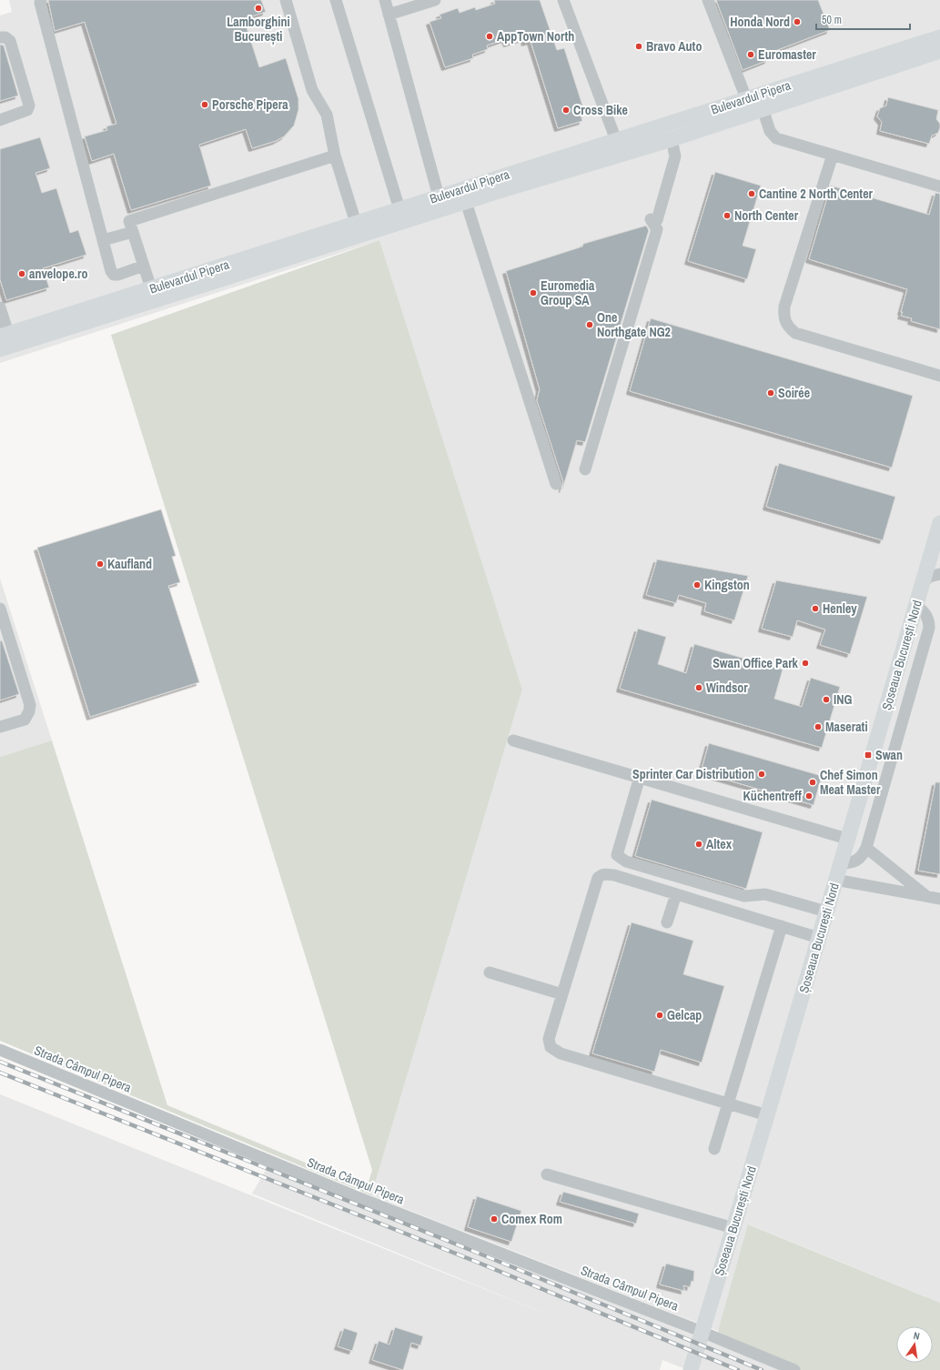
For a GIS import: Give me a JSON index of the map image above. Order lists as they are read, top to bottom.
{
  "streets": {
    "main road": ["Bulevardul Pipera", "Șoseaua București Nord"],
    "street": ["Strada Câmpul Pipera"]
  },
  "crossings": [
    ["Șoseaua București Nord", "Strada Câmpul Pipera"]
  ],
  "places": {
    "other": [
      "Lamborghini București",
      "Honda Nord",
      "AppTown North",
      "Bravo Auto",
      "Euromaster",
      "Porsche Pipera",
      "Cross Bike",
      "Cantine 2 North Center",
      "North Center",
      "anvelope.ro",
      "Euromedia Group SA",
      "One Northgate NG2",
      "Soirée",
      "Kaufland",
      "Kingston",
      "Henley",
      "Swan Office Park",
      "Windsor",
      "ING",
      "Maserati",
      "Sprinter Car Distribution",
      "Chef Simon Meat Master",
      "Küchentreff",
      "Altex",
      "Gelcap",
      "Comex Rom"
    ],
    "transit": ["Swan"]
  },
  "scale_bar": "50 m",
  "north": "top"
}
